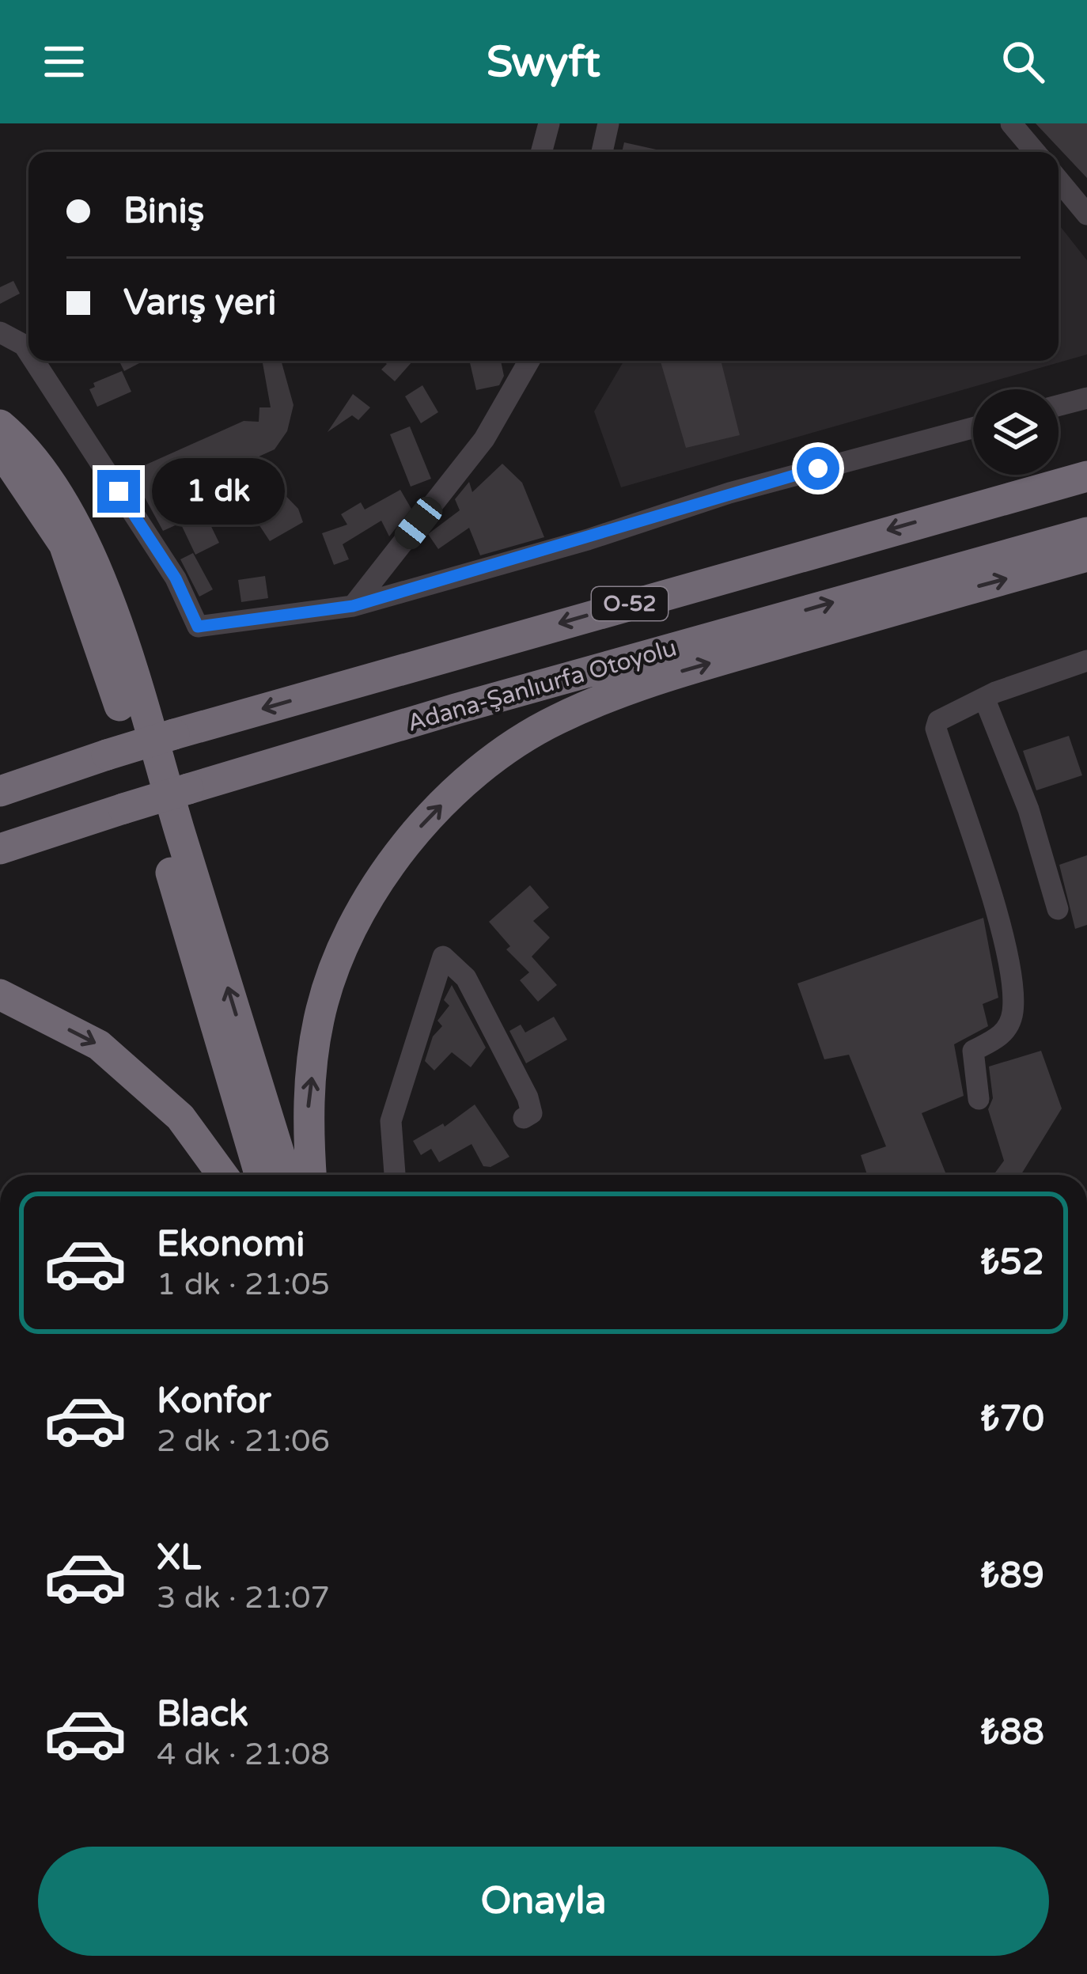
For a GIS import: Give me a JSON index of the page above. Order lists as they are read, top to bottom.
{
  "streets": {
    "highway": ["O-52", "Adana-Şanlıurfa Otoyolu"]
  },
  "page": {
    "header": "Swyft",
    "banner": ["Biniş", "Varış yeri"],
    "bubble": "1 dk",
    "list": [
      {
        "name": "Ekonomi",
        "note": "1 dk · 21:05",
        "value": "₺52"
      },
      {
        "name": "Konfor",
        "note": "2 dk · 21:06",
        "value": "₺70"
      },
      {
        "name": "XL",
        "note": "3 dk · 21:07",
        "value": "₺89"
      },
      {
        "name": "Black",
        "note": "4 dk · 21:08",
        "value": "₺88"
      }
    ],
    "buttons": "Onayla"
  }
}
